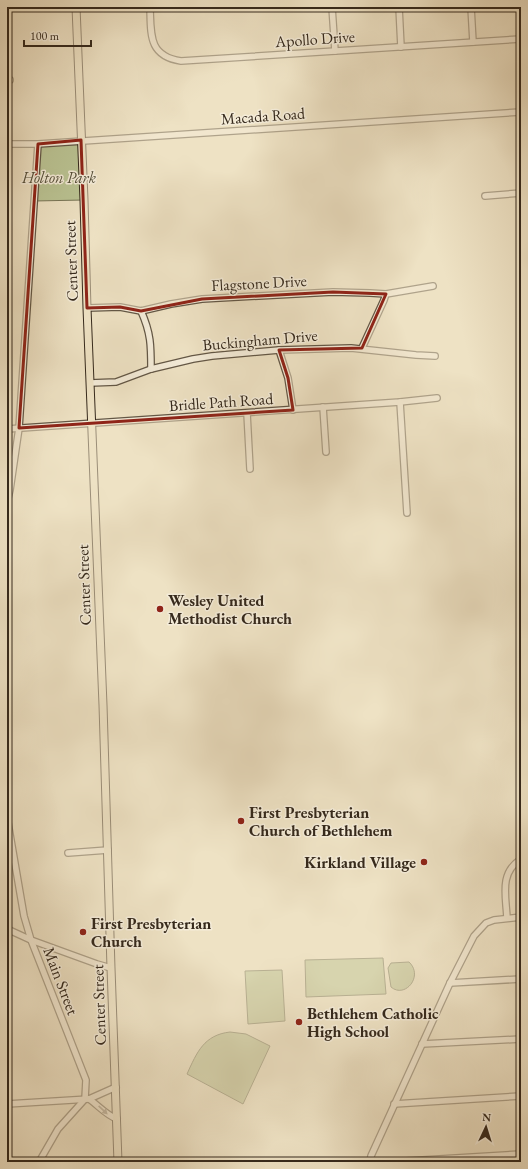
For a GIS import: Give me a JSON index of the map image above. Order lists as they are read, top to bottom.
{
  "streets": {
    "main road": ["Center Street"],
    "street": [
      "Apollo Drive",
      "Macada Road",
      "Flagstone Drive",
      "Buckingham Drive",
      "Bridle Path Road",
      "Main Street"
    ]
  },
  "crossings": [
    ["Macada Road", "Center Street"],
    ["Center Street", "Flagstone Drive"],
    ["Center Street", "Buckingham Drive"],
    ["Center Street", "Bridle Path Road"]
  ],
  "parks": ["Holton Park"],
  "places": [
    "Wesley United Methodist Church",
    "First Presbyterian Church of Bethlehem",
    "Kirkland Village",
    "First Presbyterian Church",
    "Bethlehem Catholic High School"
  ],
  "scale_bar": "100 m",
  "north": "top"
}
